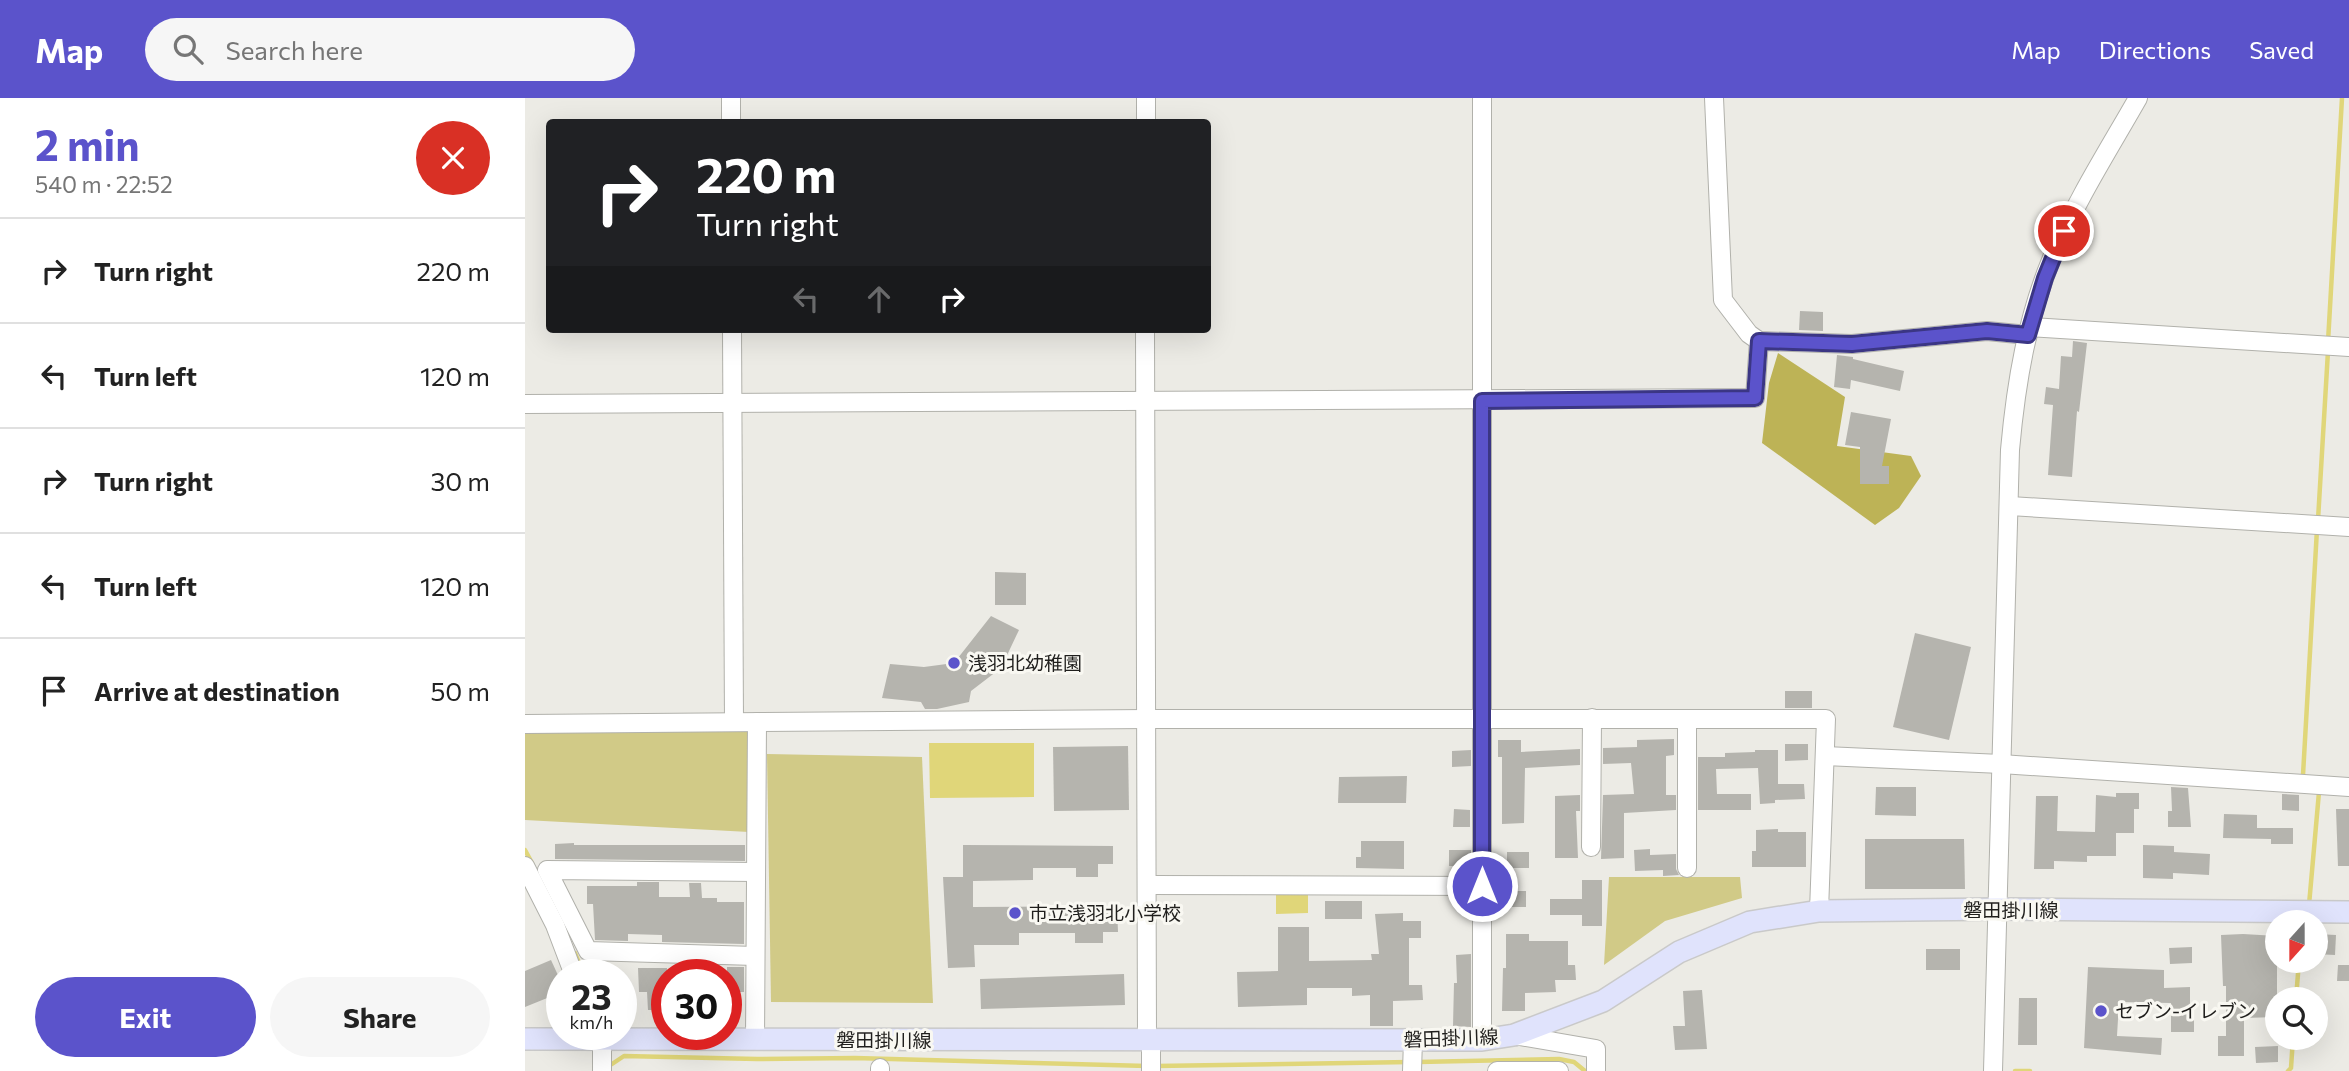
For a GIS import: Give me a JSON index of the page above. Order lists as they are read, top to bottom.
{
  "streets": {
    "main road": ["磐田掛川線"]
  },
  "places": ["浅羽北幼稚園", "市立浅羽北小学校", "セブン-イレブン"],
  "north": "bottom",
  "page": {
    "header": "Map",
    "search": "Search here",
    "nav": ["Map", "Directions", "Saved"],
    "heading": ["2 min", "540 m · 22:52"],
    "turn": ["220 m", "Turn right"],
    "list": [
      {
        "name": "Turn right",
        "value": "220 m"
      },
      {
        "name": "Turn left",
        "value": "120 m"
      },
      {
        "name": "Turn right",
        "value": "30 m"
      },
      {
        "name": "Turn left",
        "value": "120 m"
      },
      {
        "name": "Arrive at destination",
        "value": "50 m"
      }
    ],
    "speed": "23 km/h",
    "limit": "30",
    "buttons": ["Exit", "Share"]
  }
}
